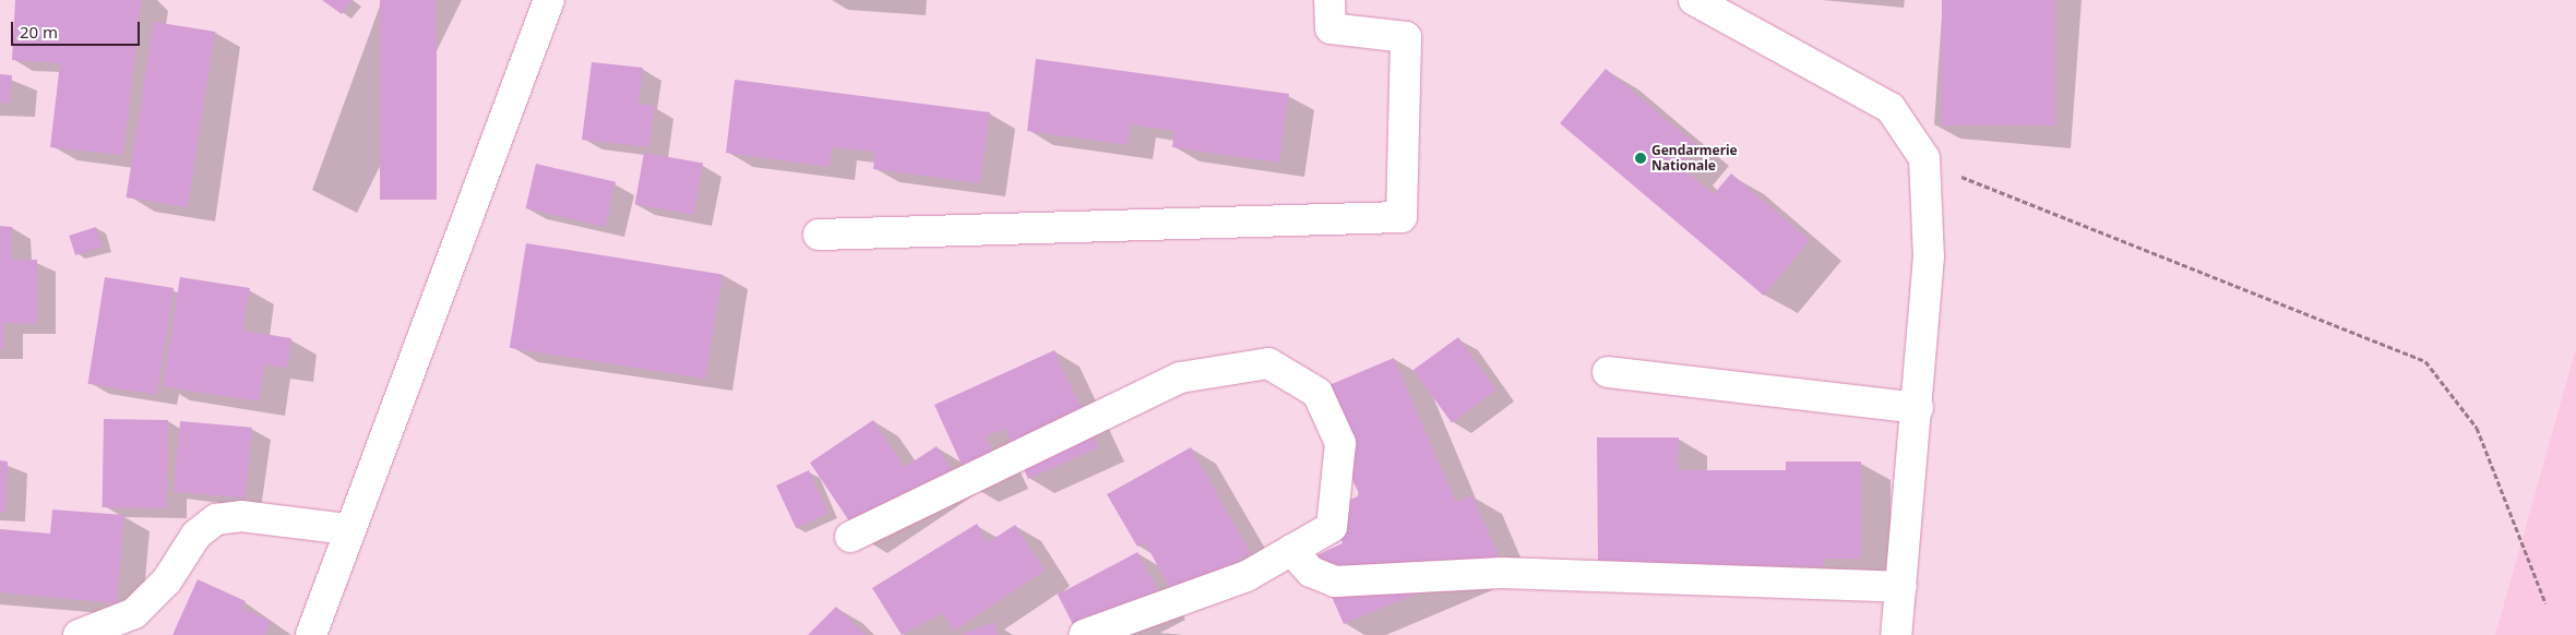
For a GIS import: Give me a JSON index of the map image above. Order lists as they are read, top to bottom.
{
  "places": ["Gendarmerie Nationale"],
  "scale_bar": "20 m"
}
